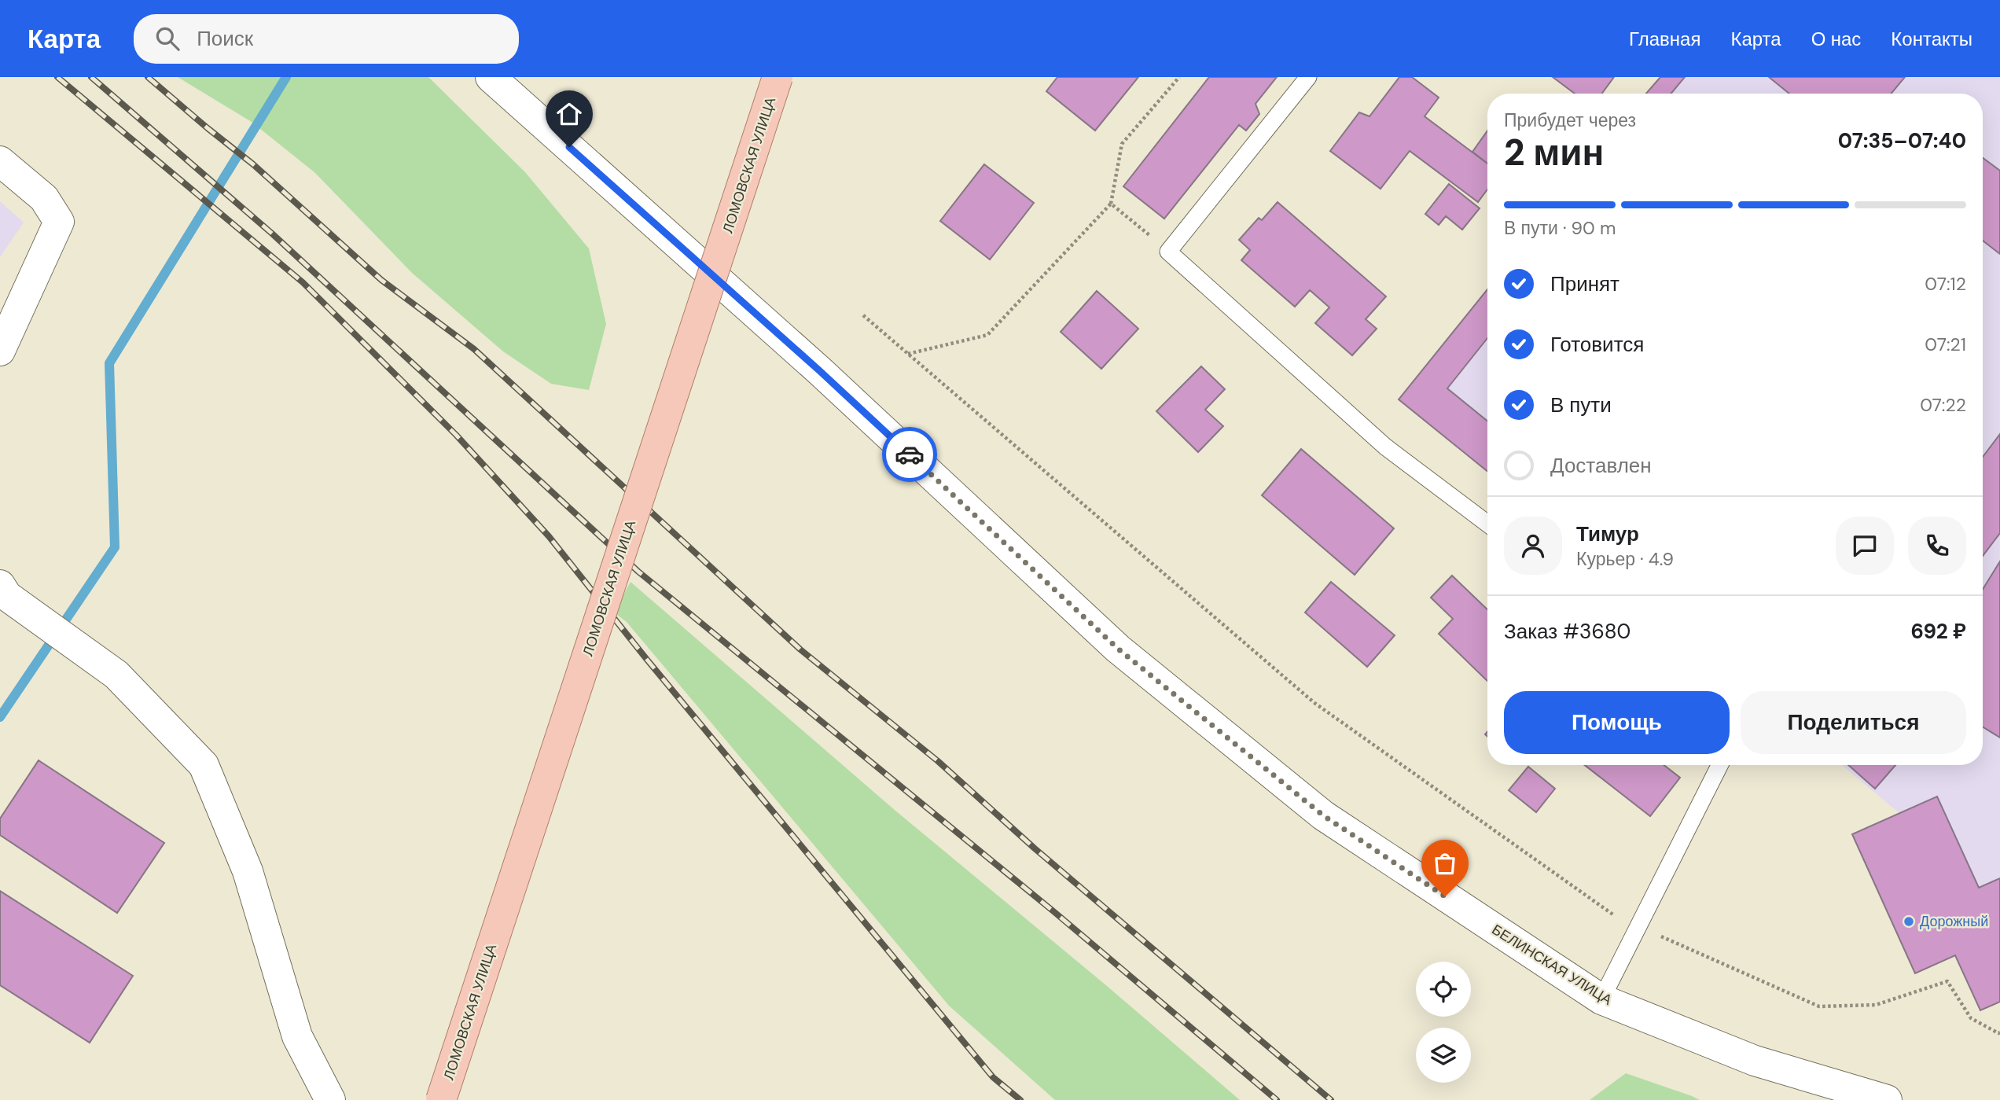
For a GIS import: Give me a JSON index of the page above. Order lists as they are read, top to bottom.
{
  "streets": {
    "main road": ["ЛОМОВСКАЯ УЛИЦА", "БЕЛИНСКАЯ УЛИЦА"]
  },
  "places": ["Дорожный"],
  "page": {
    "header": "Карта",
    "search": "Поиск",
    "nav": [
      "Главная",
      "Карта",
      "О нас",
      "Контакты"
    ],
    "heading": ["2 мин", "Прибудет через", "07:35–07:40"],
    "panel": [
      "Тимур",
      "Курьер · 4.9",
      "Заказ #3680",
      "692 ₽"
    ],
    "bar": "В пути · 90 m",
    "list": [
      ["Принят", "07:12"],
      ["Готовится", "07:21"],
      ["В пути", "07:22"],
      "Доставлен"
    ],
    "buttons": ["Помощь", "Поделиться"]
  }
}
